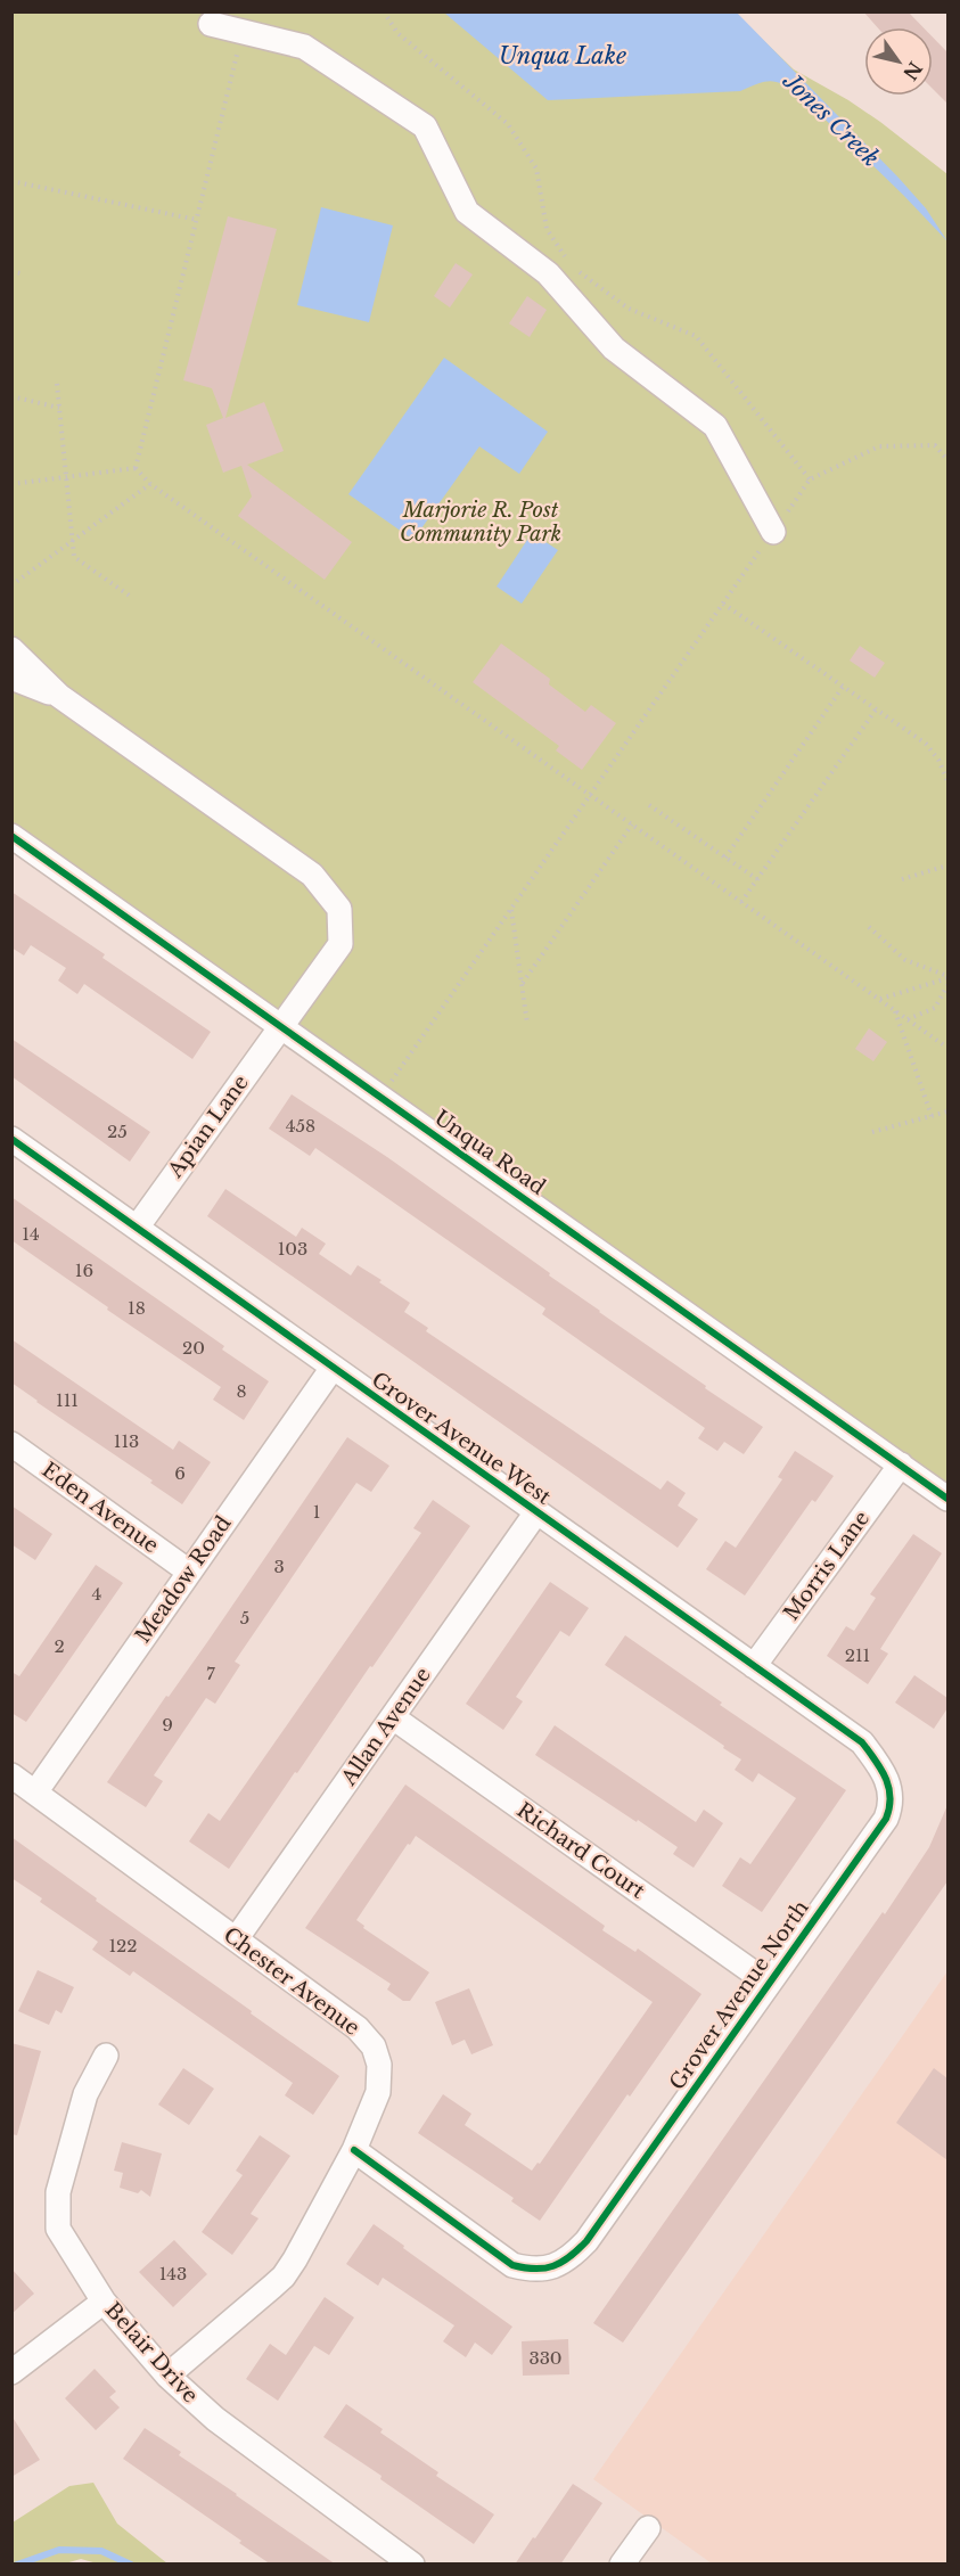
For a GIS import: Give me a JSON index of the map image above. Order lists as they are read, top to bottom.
{
  "streets": {
    "street": [
      "Apian Lane",
      "Unqua Road",
      "Grover Avenue West",
      "Eden Avenue",
      "Morris Lane",
      "Meadow Road",
      "Allan Avenue",
      "Richard Court",
      "Chester Avenue",
      "Grover Avenue North",
      "Belair Drive"
    ]
  },
  "crossings": [
    ["Apian Lane", "Unqua Road"],
    ["Apian Lane", "Grover Avenue West"],
    ["Unqua Road", "Morris Lane"],
    ["Grover Avenue West", "Morris Lane"],
    ["Grover Avenue West", "Meadow Road"],
    ["Grover Avenue West", "Allan Avenue"],
    ["Grover Avenue West", "Grover Avenue North"],
    ["Eden Avenue", "Meadow Road"],
    ["Meadow Road", "Chester Avenue"],
    ["Allan Avenue", "Richard Court"],
    ["Allan Avenue", "Chester Avenue"],
    ["Richard Court", "Grover Avenue North"],
    ["Chester Avenue", "Grover Avenue North"],
    ["Chester Avenue", "Belair Drive"]
  ],
  "water": ["Unqua Lake", "Jones Creek"],
  "parks": ["Marjorie R. Post Community Park"],
  "house_numbers": [
    "458",
    "25",
    "14",
    "103",
    "16",
    "18",
    "20",
    "8",
    "111",
    "113",
    "6",
    "1",
    "3",
    "4",
    "5",
    "2",
    "211",
    "7",
    "9",
    "122",
    "143",
    "330"
  ],
  "north": "bottom right"
}
